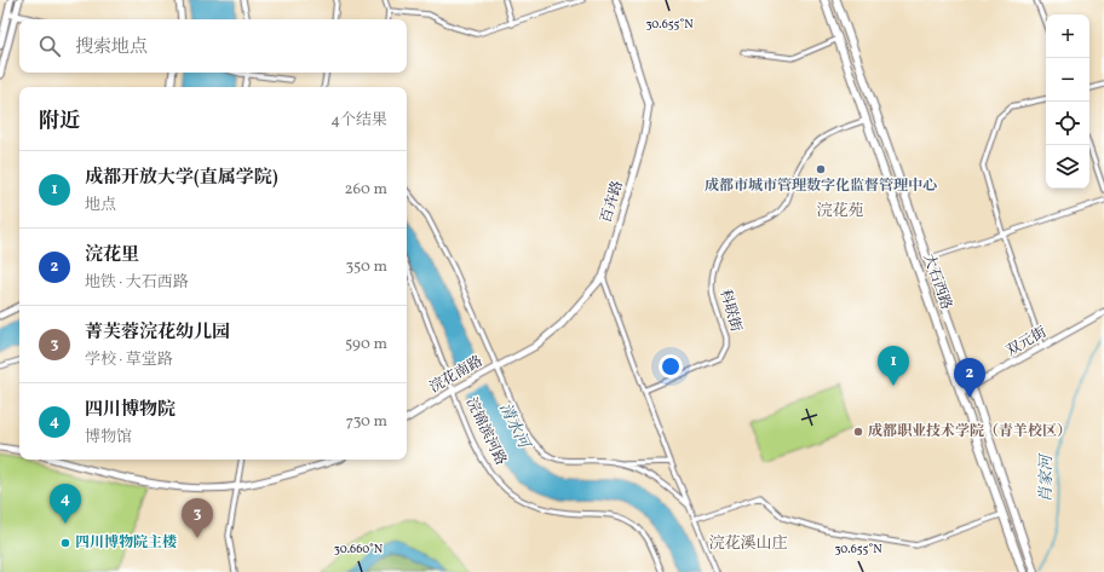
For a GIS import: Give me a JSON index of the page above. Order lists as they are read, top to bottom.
{
  "streets": {
    "main road": ["大石西路"],
    "street": [
      "百卉路",
      "科联街",
      "双元街",
      "浣花南路",
      "浣锦滨河路"
    ]
  },
  "crossings": [
    ["百卉路", "浣花南路"],
    ["大石西路", "科联街"],
    ["大石西路", "双元街"],
    ["浣花南路", "浣锦滨河路"]
  ],
  "districts": ["浣花苑", "浣花溪山庄"],
  "water": ["清水河", "肖家河"],
  "places": ["成都市城市管理数字化监督管理中心", "成都职业技术学院（青羊校区）", "四川博物院主楼"],
  "page": {
    "map_buttons": ["+", "−"],
    "search": "搜索地点",
    "heading": ["附近", "4个结果"],
    "list": [
      {
        "mark": "1",
        "name": "成都开放大学(直属学院)",
        "note": "地点",
        "value": "260 m"
      },
      {
        "mark": "2",
        "name": "浣花里",
        "note": "地铁 · 大石西路",
        "value": "350 m"
      },
      {
        "mark": "3",
        "name": "菁芙蓉浣花幼儿园",
        "note": "学校 · 草堂路",
        "value": "590 m"
      },
      {
        "mark": "4",
        "name": "四川博物院",
        "note": "博物馆",
        "value": "730 m"
      }
    ],
    "pins": [
      "1",
      "2",
      "4",
      "3"
    ]
  },
  "coordinates": ["30.655°N", "30.660°N"]
}
